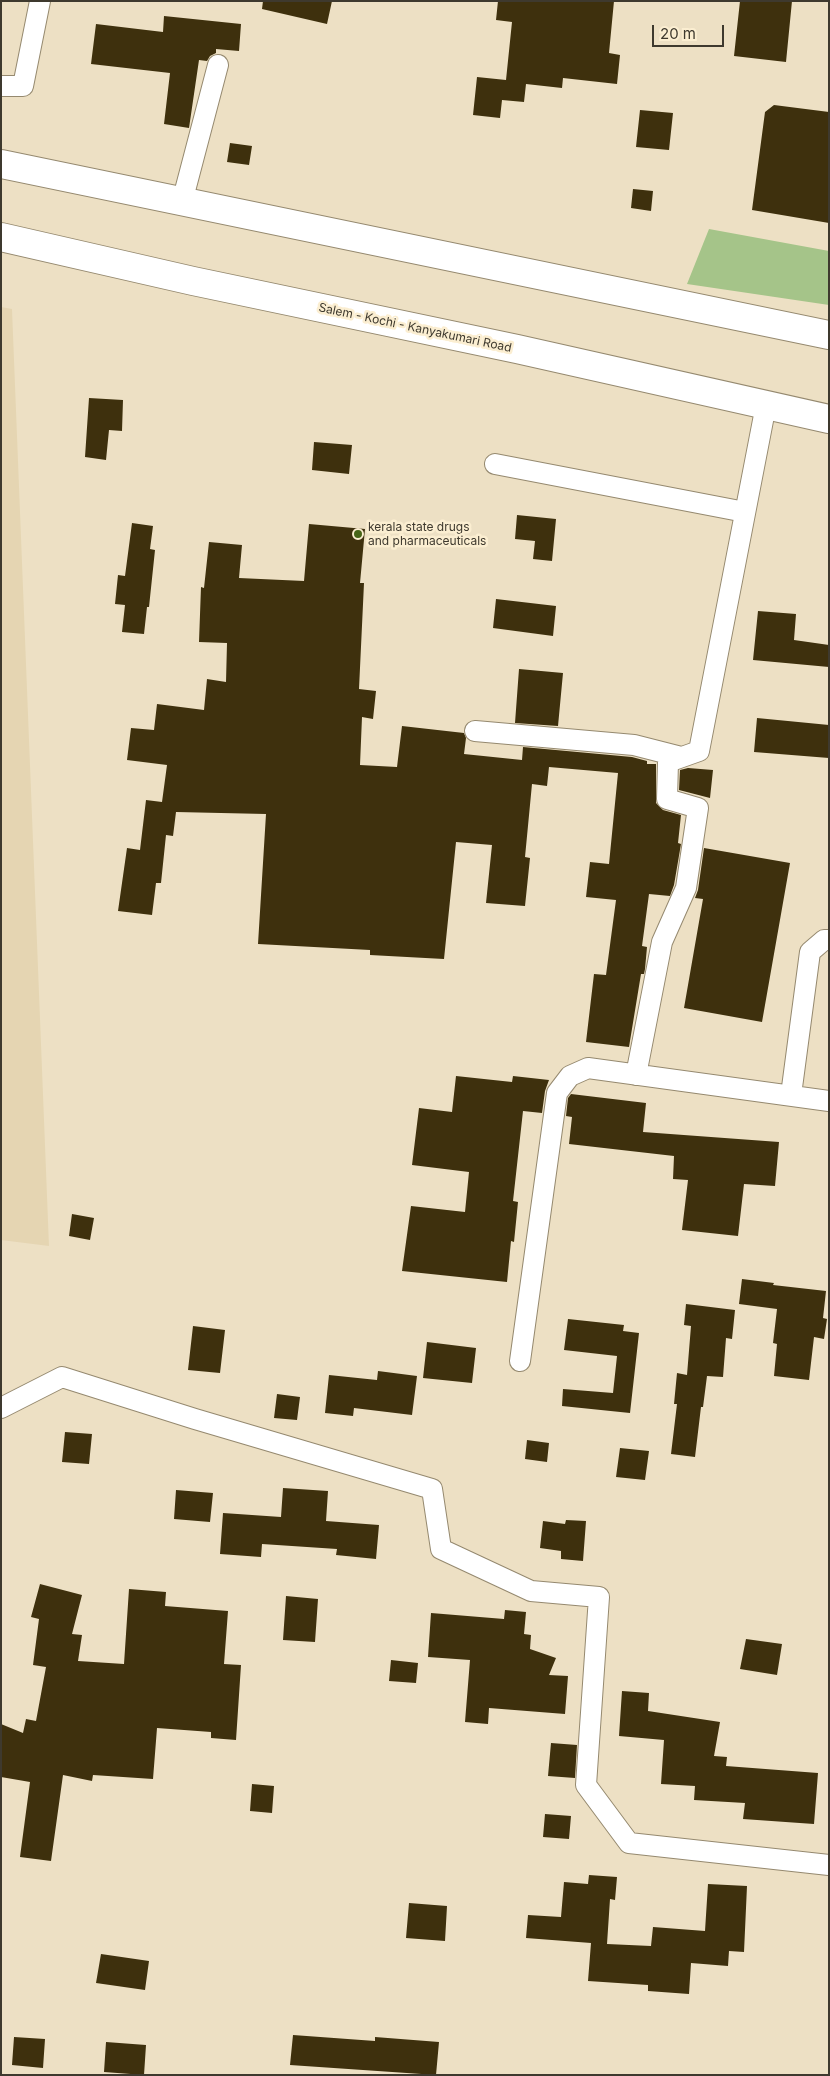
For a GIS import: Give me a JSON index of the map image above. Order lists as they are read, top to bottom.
{
  "streets": {
    "main road": ["Salem - Kochi - Kanyakumari Road"]
  },
  "places": ["kerala state drugs and pharmaceuticals"],
  "scale_bar": "20 m"
}
